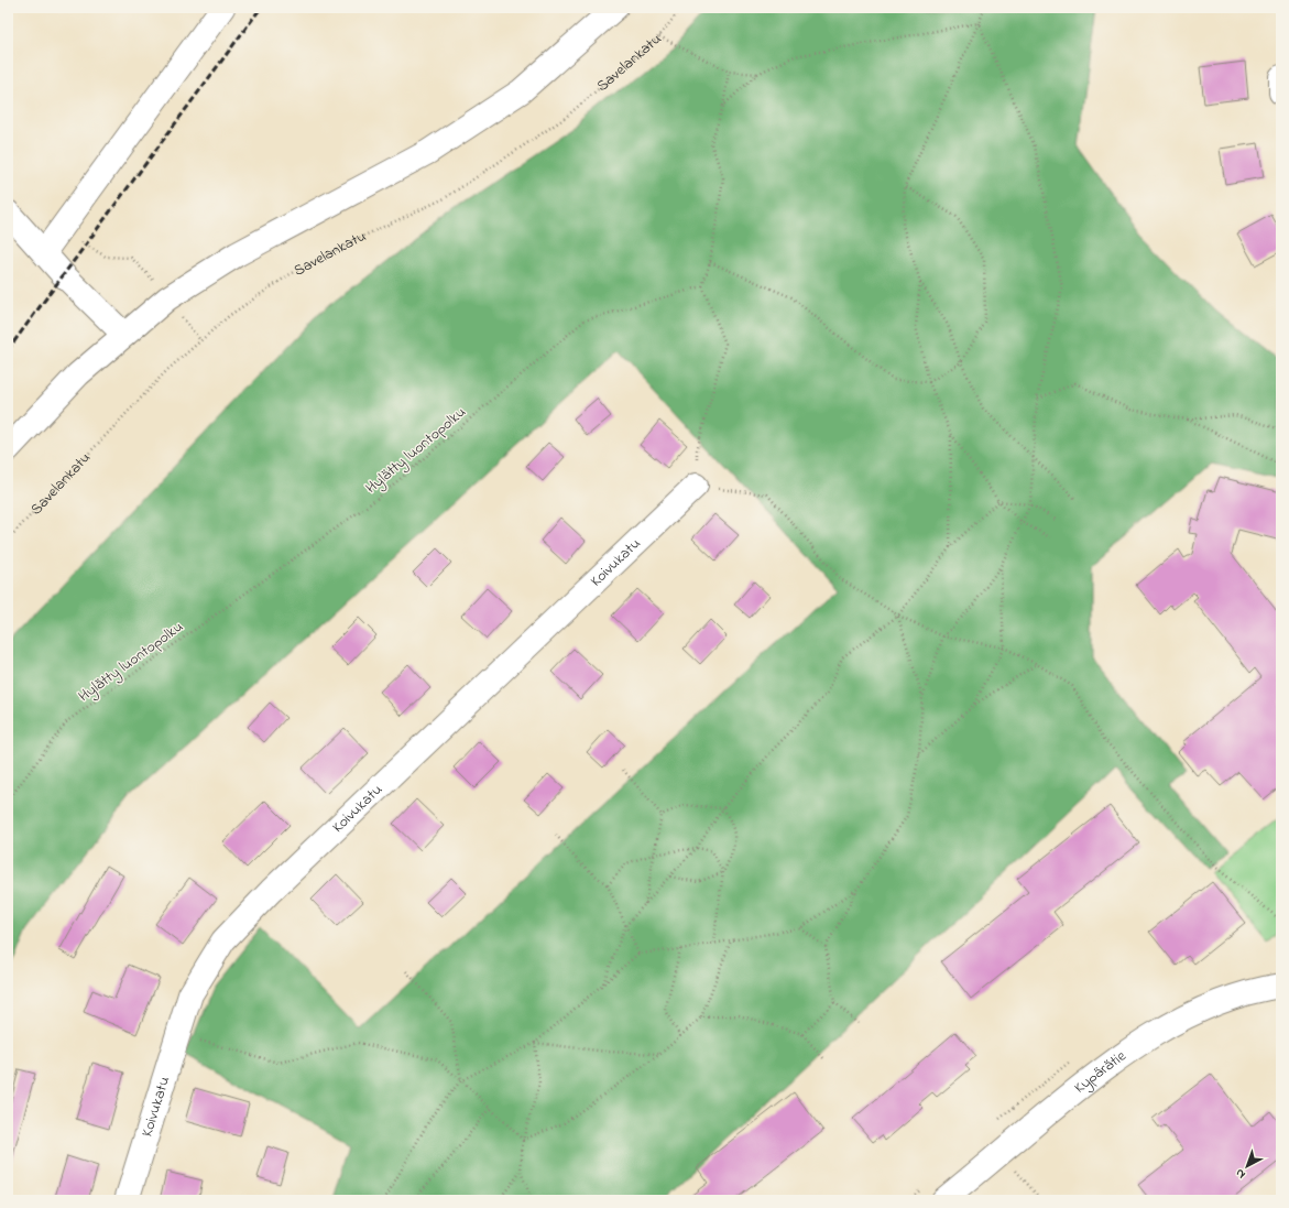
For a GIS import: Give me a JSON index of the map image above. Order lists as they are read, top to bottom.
{
  "streets": {
    "street": ["Koivukatu", "Kypärätie"],
    "path": ["Savelankatu", "Hylätty luontopolku"]
  },
  "north": "bottom left"
}
